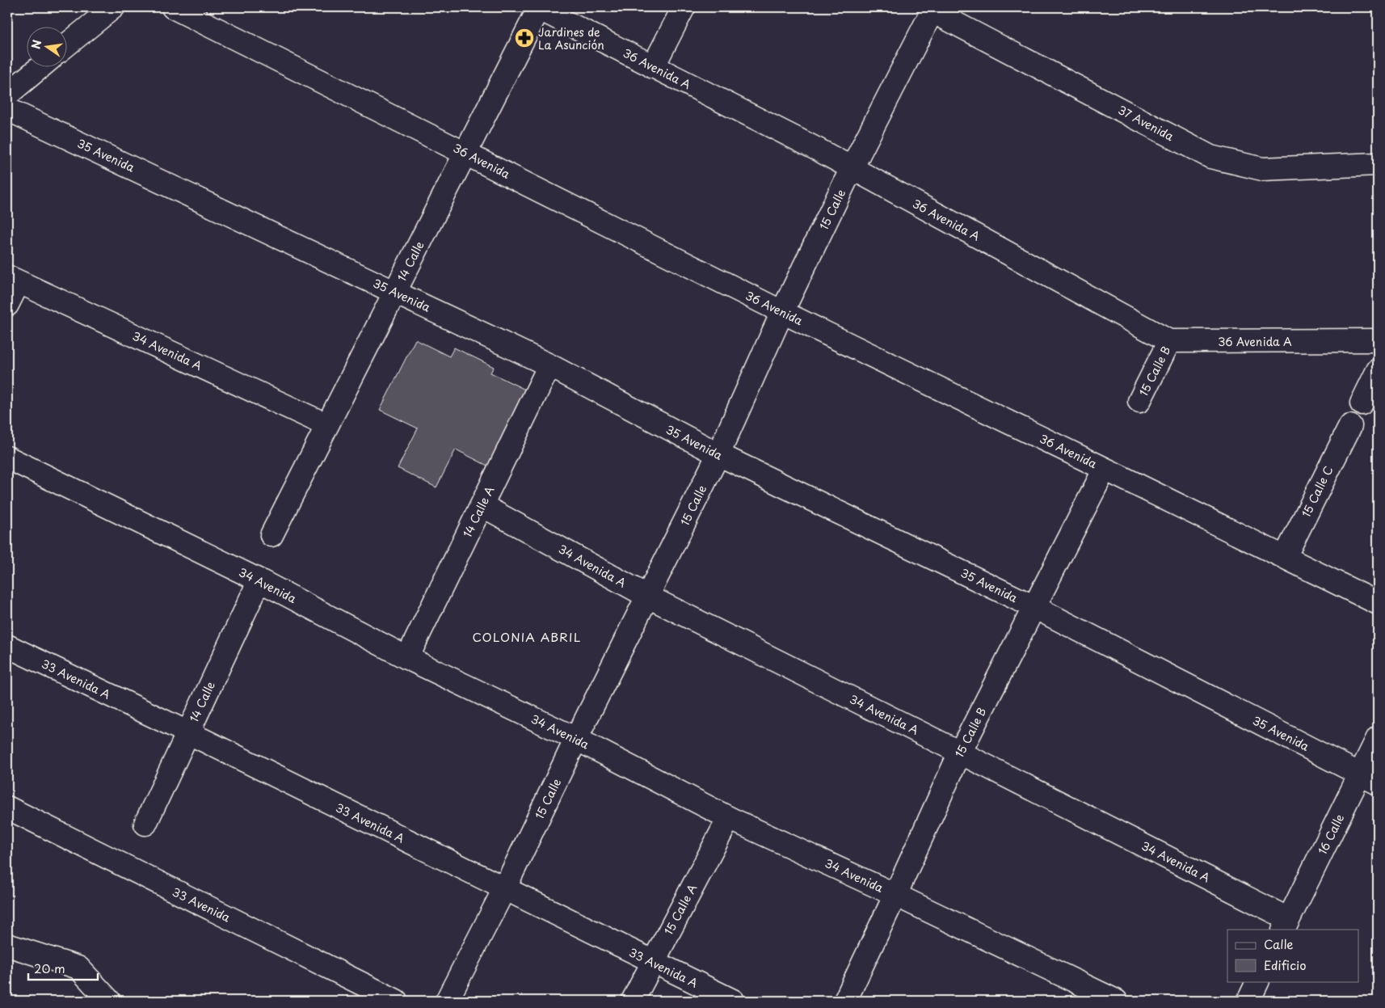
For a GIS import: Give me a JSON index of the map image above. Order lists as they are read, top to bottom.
{
  "streets": {
    "street": [
      "36 Avenida A",
      "37 Avenida",
      "35 Avenida",
      "36 Avenida",
      "15 Calle",
      "14 Calle",
      "34 Avenida A",
      "15 Calle B",
      "15 Calle C",
      "14 Calle A",
      "34 Avenida",
      "33 Avenida A",
      "16 Calle",
      "33 Avenida",
      "15 Calle A"
    ]
  },
  "crossings": [
    ["36 Avenida A", "15 Calle"],
    ["36 Avenida A", "14 Calle"],
    ["36 Avenida A", "15 Calle B"],
    ["37 Avenida", "15 Calle"],
    ["35 Avenida", "15 Calle"],
    ["35 Avenida", "14 Calle"],
    ["35 Avenida", "15 Calle B"],
    ["35 Avenida", "14 Calle A"],
    ["35 Avenida", "16 Calle"],
    ["36 Avenida", "15 Calle"],
    ["36 Avenida", "14 Calle"],
    ["36 Avenida", "15 Calle B"],
    ["36 Avenida", "15 Calle C"],
    ["15 Calle", "34 Avenida A"],
    ["15 Calle", "34 Avenida"],
    ["15 Calle", "33 Avenida A"],
    ["14 Calle", "34 Avenida A"],
    ["14 Calle", "34 Avenida"],
    ["14 Calle", "33 Avenida A"],
    ["34 Avenida A", "15 Calle B"],
    ["34 Avenida A", "14 Calle A"],
    ["34 Avenida A", "16 Calle"],
    ["15 Calle B", "34 Avenida"],
    ["14 Calle A", "34 Avenida"],
    ["34 Avenida", "15 Calle A"],
    ["33 Avenida A", "15 Calle A"]
  ],
  "districts": ["COLONIA ABRIL"],
  "places": {
    "pharmacy": ["Jardines de La Asunción"]
  },
  "legend": ["Calle", "Edificio"],
  "scale_bar": "20 m",
  "north": "left"
}
